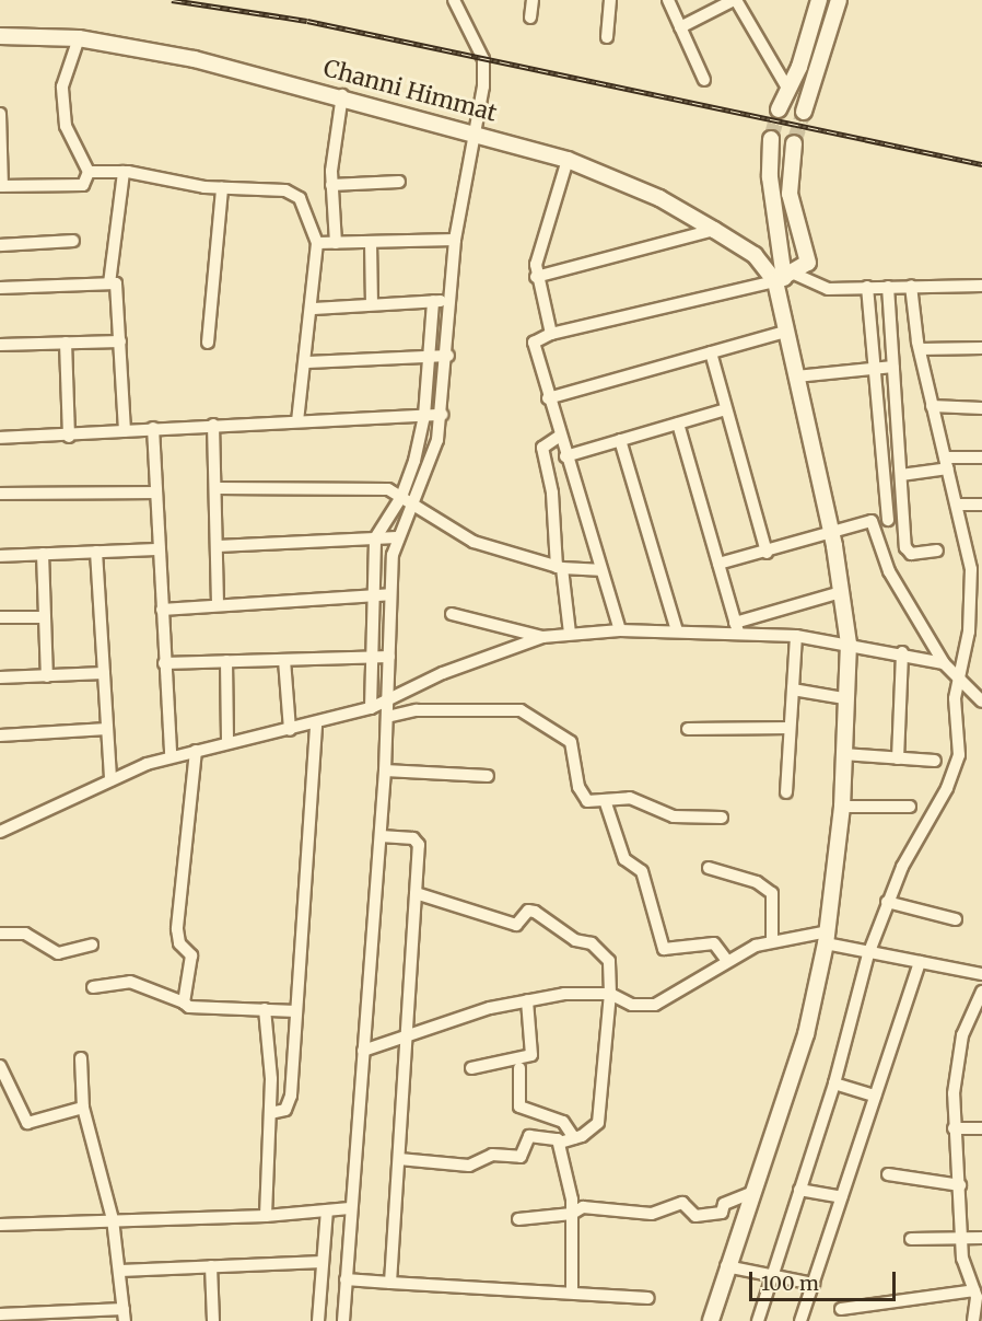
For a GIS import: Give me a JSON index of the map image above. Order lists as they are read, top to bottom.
{
  "streets": {
    "street": ["Channi Himmat"]
  },
  "scale_bar": "100 m"
}
